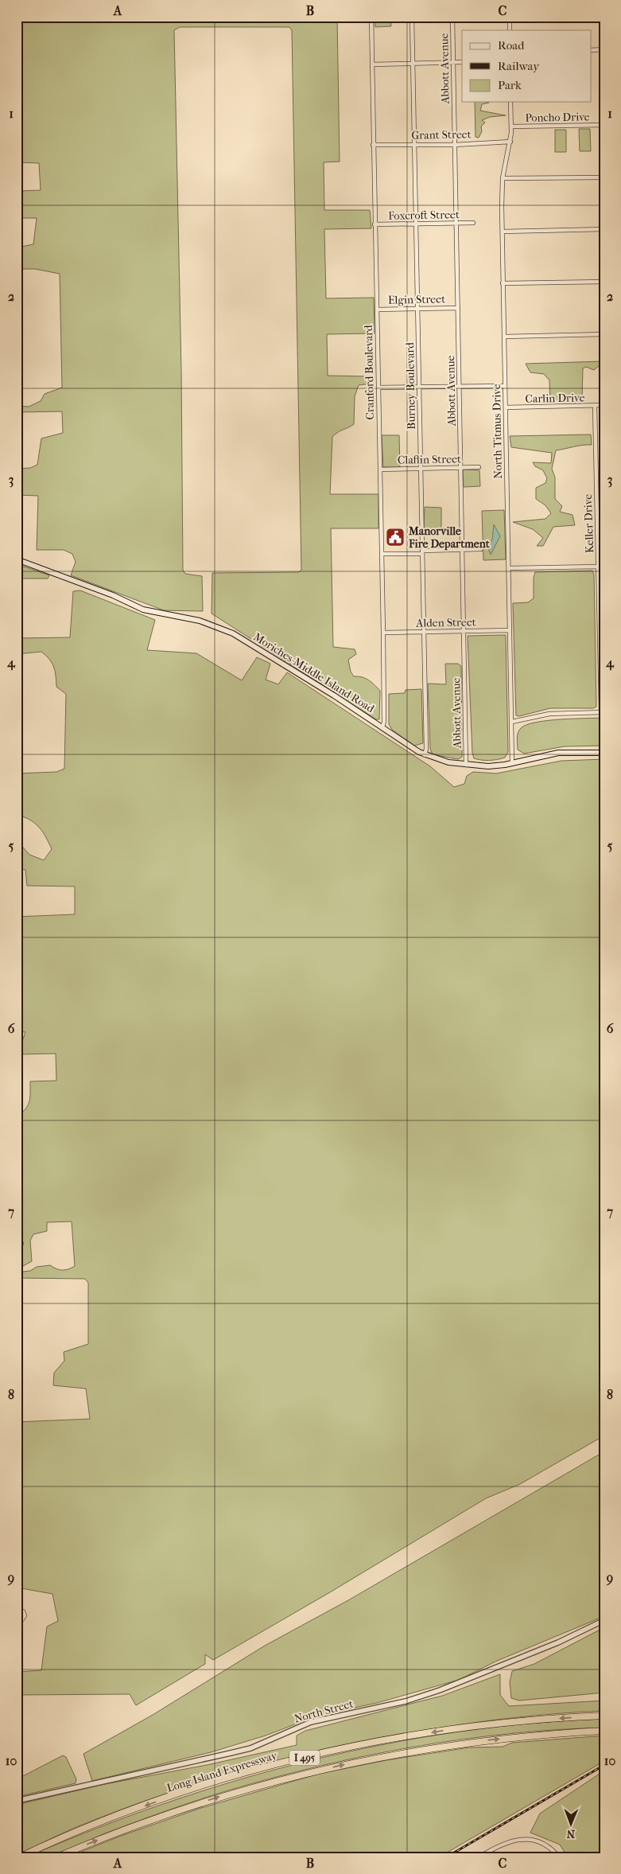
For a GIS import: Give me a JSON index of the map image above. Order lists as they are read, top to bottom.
{
  "streets": {
    "highway": ["I 495", "Long Island Expressway"],
    "main road": ["Moriches-Middle Island Road"],
    "street": [
      "Abbott Avenue",
      "Poncho Drive",
      "Grant Street",
      "Foxcroft Street",
      "Elgin Street",
      "Cranford Boulevard",
      "Burney Boulevard",
      "Carlin Drive",
      "North Titmus Drive",
      "Claflin Street",
      "Keller Drive",
      "Alden Street",
      "North Street"
    ]
  },
  "crossings": [
    ["Abbott Avenue", "Grant Street"],
    ["Abbott Avenue", "Foxcroft Street"],
    ["Abbott Avenue", "Elgin Street"],
    ["Abbott Avenue", "Claflin Street"],
    ["Abbott Avenue", "Alden Street"],
    ["Abbott Avenue", "Moriches-Middle Island Road"],
    ["Poncho Drive", "North Titmus Drive"],
    ["Grant Street", "Cranford Boulevard"],
    ["Grant Street", "Burney Boulevard"],
    ["Grant Street", "North Titmus Drive"],
    ["Foxcroft Street", "Cranford Boulevard"],
    ["Foxcroft Street", "Burney Boulevard"],
    ["Elgin Street", "Cranford Boulevard"],
    ["Elgin Street", "Burney Boulevard"],
    ["Cranford Boulevard", "Claflin Street"],
    ["Cranford Boulevard", "Alden Street"],
    ["Cranford Boulevard", "Moriches-Middle Island Road"],
    ["Burney Boulevard", "Claflin Street"],
    ["Burney Boulevard", "Alden Street"],
    ["Burney Boulevard", "Moriches-Middle Island Road"],
    ["Carlin Drive", "North Titmus Drive"],
    ["Carlin Drive", "Keller Drive"],
    ["North Titmus Drive", "Alden Street"],
    ["North Titmus Drive", "Moriches-Middle Island Road"]
  ],
  "places": {
    "public building": ["Manorville Fire Department"]
  },
  "legend": ["Road", "Railway", "Park"],
  "north": "bottom",
  "grid": {
    "columns": ["A", "B", "C"],
    "rows": [
      "1",
      "2",
      "3",
      "4",
      "5",
      "6",
      "7",
      "8",
      "9",
      "10"
    ]
  }
}
